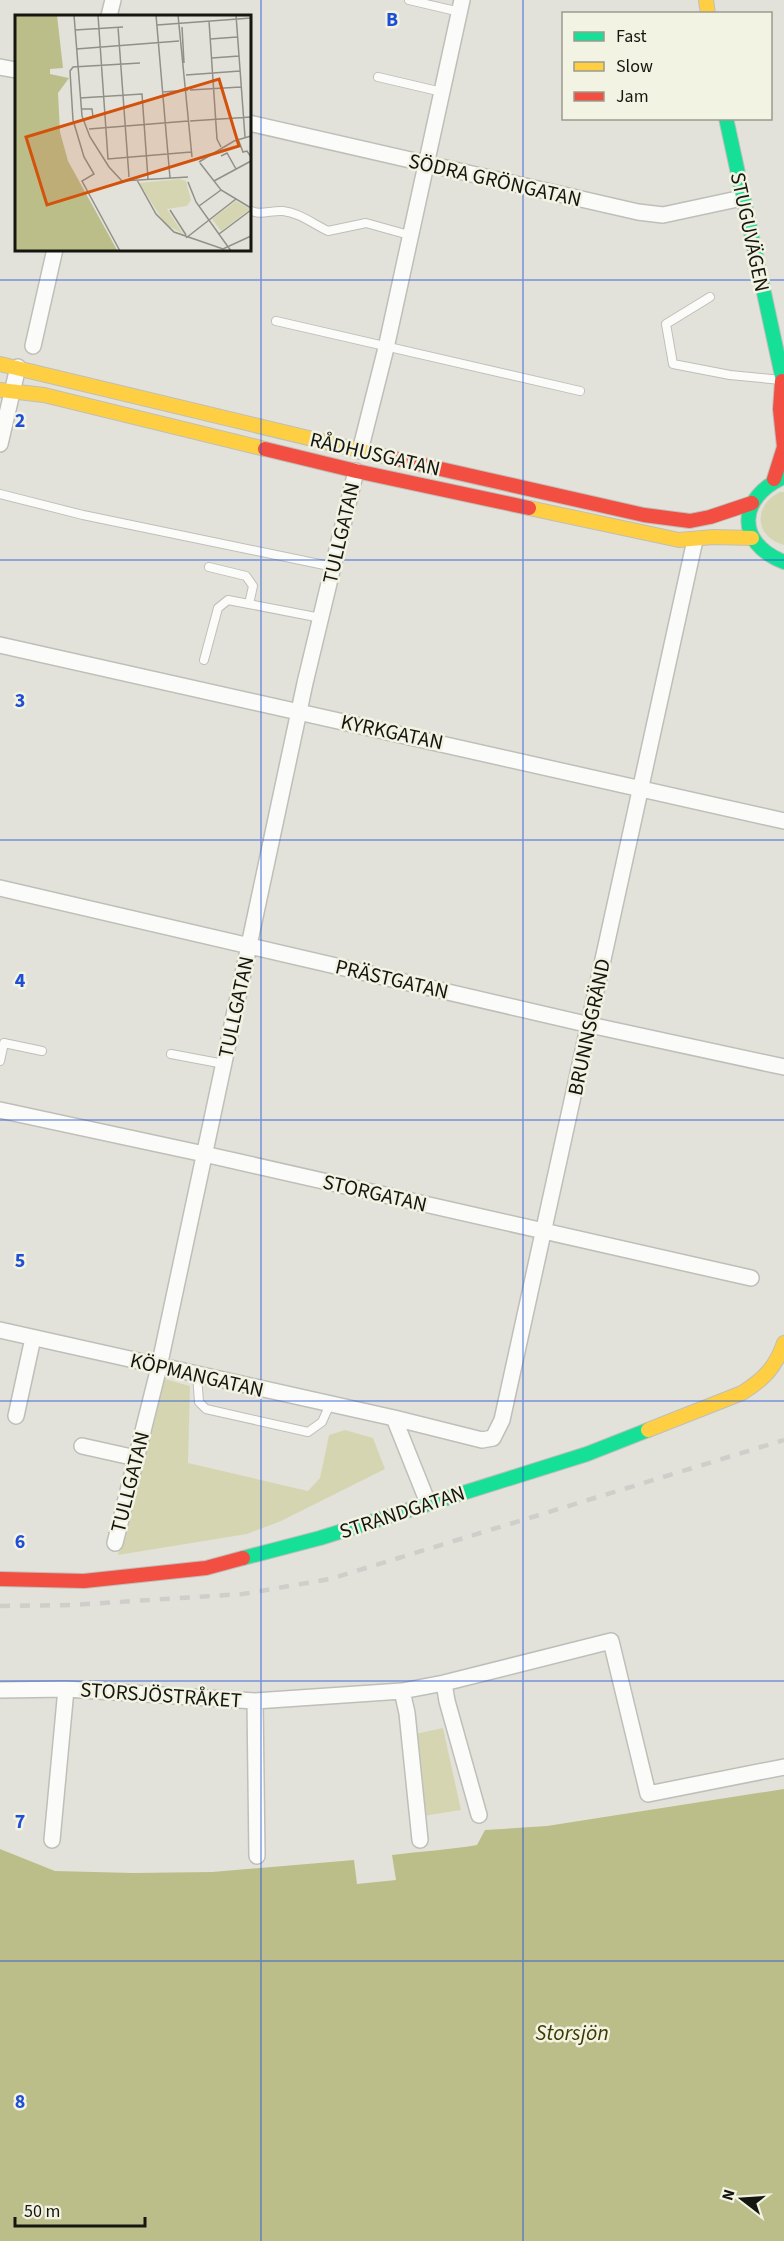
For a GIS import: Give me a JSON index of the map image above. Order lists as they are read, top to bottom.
{
  "streets": {
    "main road": ["STUGUVÄGEN", "RÅDHUSGATAN", "STRANDGATAN"],
    "street": [
      "SÖDRA GRÖNGATAN",
      "TULLGATAN",
      "KYRKGATAN",
      "PRÄSTGATAN",
      "BRUNNSGRÄND",
      "STORGATAN",
      "KÖPMANGATAN",
      "STORSJÖSTRÅKET"
    ]
  },
  "crossings": [
    ["SÖDRA GRÖNGATAN", "STUGUVÄGEN"],
    ["RÅDHUSGATAN", "TULLGATAN"],
    ["RÅDHUSGATAN", "BRUNNSGRÄND"],
    ["TULLGATAN", "KYRKGATAN"],
    ["TULLGATAN", "PRÄSTGATAN"],
    ["TULLGATAN", "STORGATAN"],
    ["TULLGATAN", "KÖPMANGATAN"],
    ["KYRKGATAN", "BRUNNSGRÄND"],
    ["PRÄSTGATAN", "BRUNNSGRÄND"],
    ["BRUNNSGRÄND", "STORGATAN"],
    ["BRUNNSGRÄND", "KÖPMANGATAN"]
  ],
  "water": ["Storsjön"],
  "legend": ["Fast", "Slow", "Jam"],
  "scale_bar": "50 m",
  "north": "left",
  "grid": {
    "columns": ["B"],
    "rows": [
      "2",
      "3",
      "4",
      "5",
      "6",
      "7",
      "8"
    ]
  }
}
